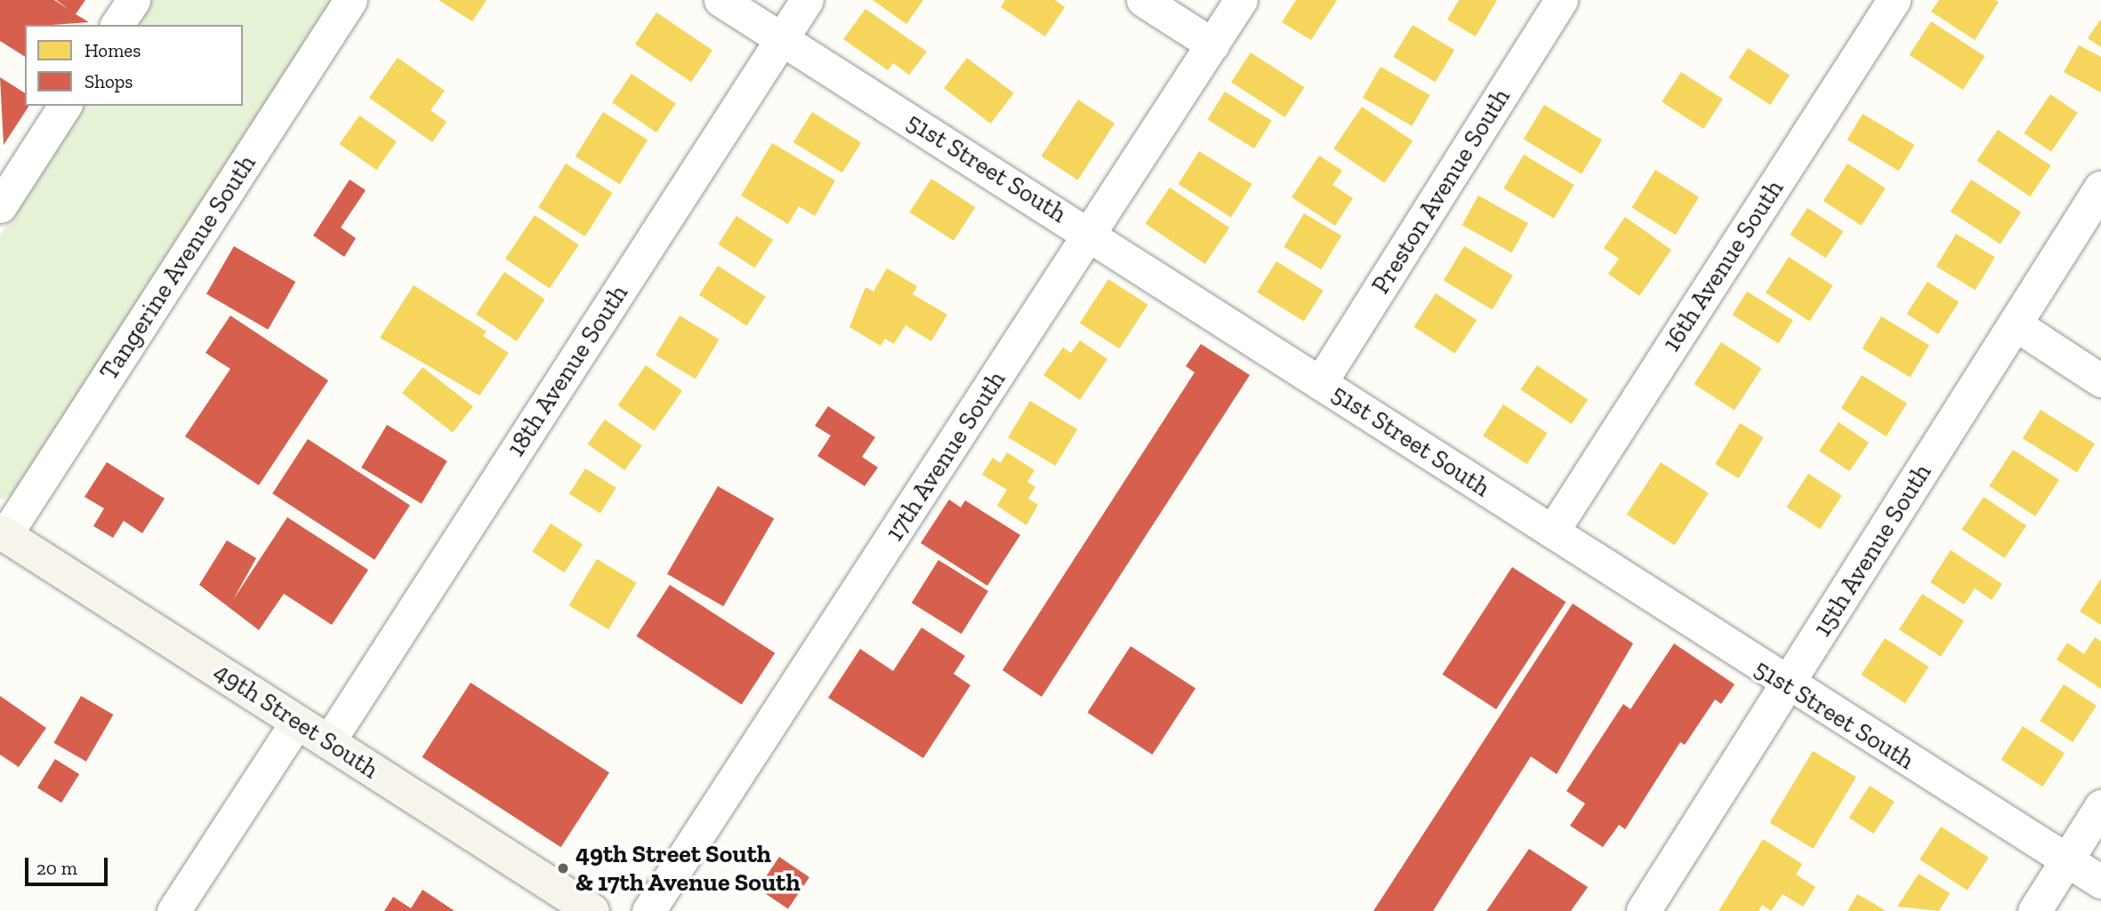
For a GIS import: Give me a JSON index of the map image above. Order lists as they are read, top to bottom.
{
  "streets": {
    "main road": ["49th Street South"],
    "street": [
      "51st Street South",
      "Preston Avenue South",
      "16th Avenue South",
      "Tangerine Avenue South",
      "18th Avenue South",
      "17th Avenue South",
      "15th Avenue South"
    ]
  },
  "crossings": [
    ["51st Street South", "Preston Avenue South"],
    ["51st Street South", "16th Avenue South"],
    ["51st Street South", "18th Avenue South"],
    ["51st Street South", "17th Avenue South"],
    ["51st Street South", "15th Avenue South"],
    ["Tangerine Avenue South", "49th Street South"],
    ["18th Avenue South", "49th Street South"]
  ],
  "places": ["49th Street South & 17th Avenue South"],
  "legend": ["Homes", "Shops"],
  "scale_bar": "20 m"
}
